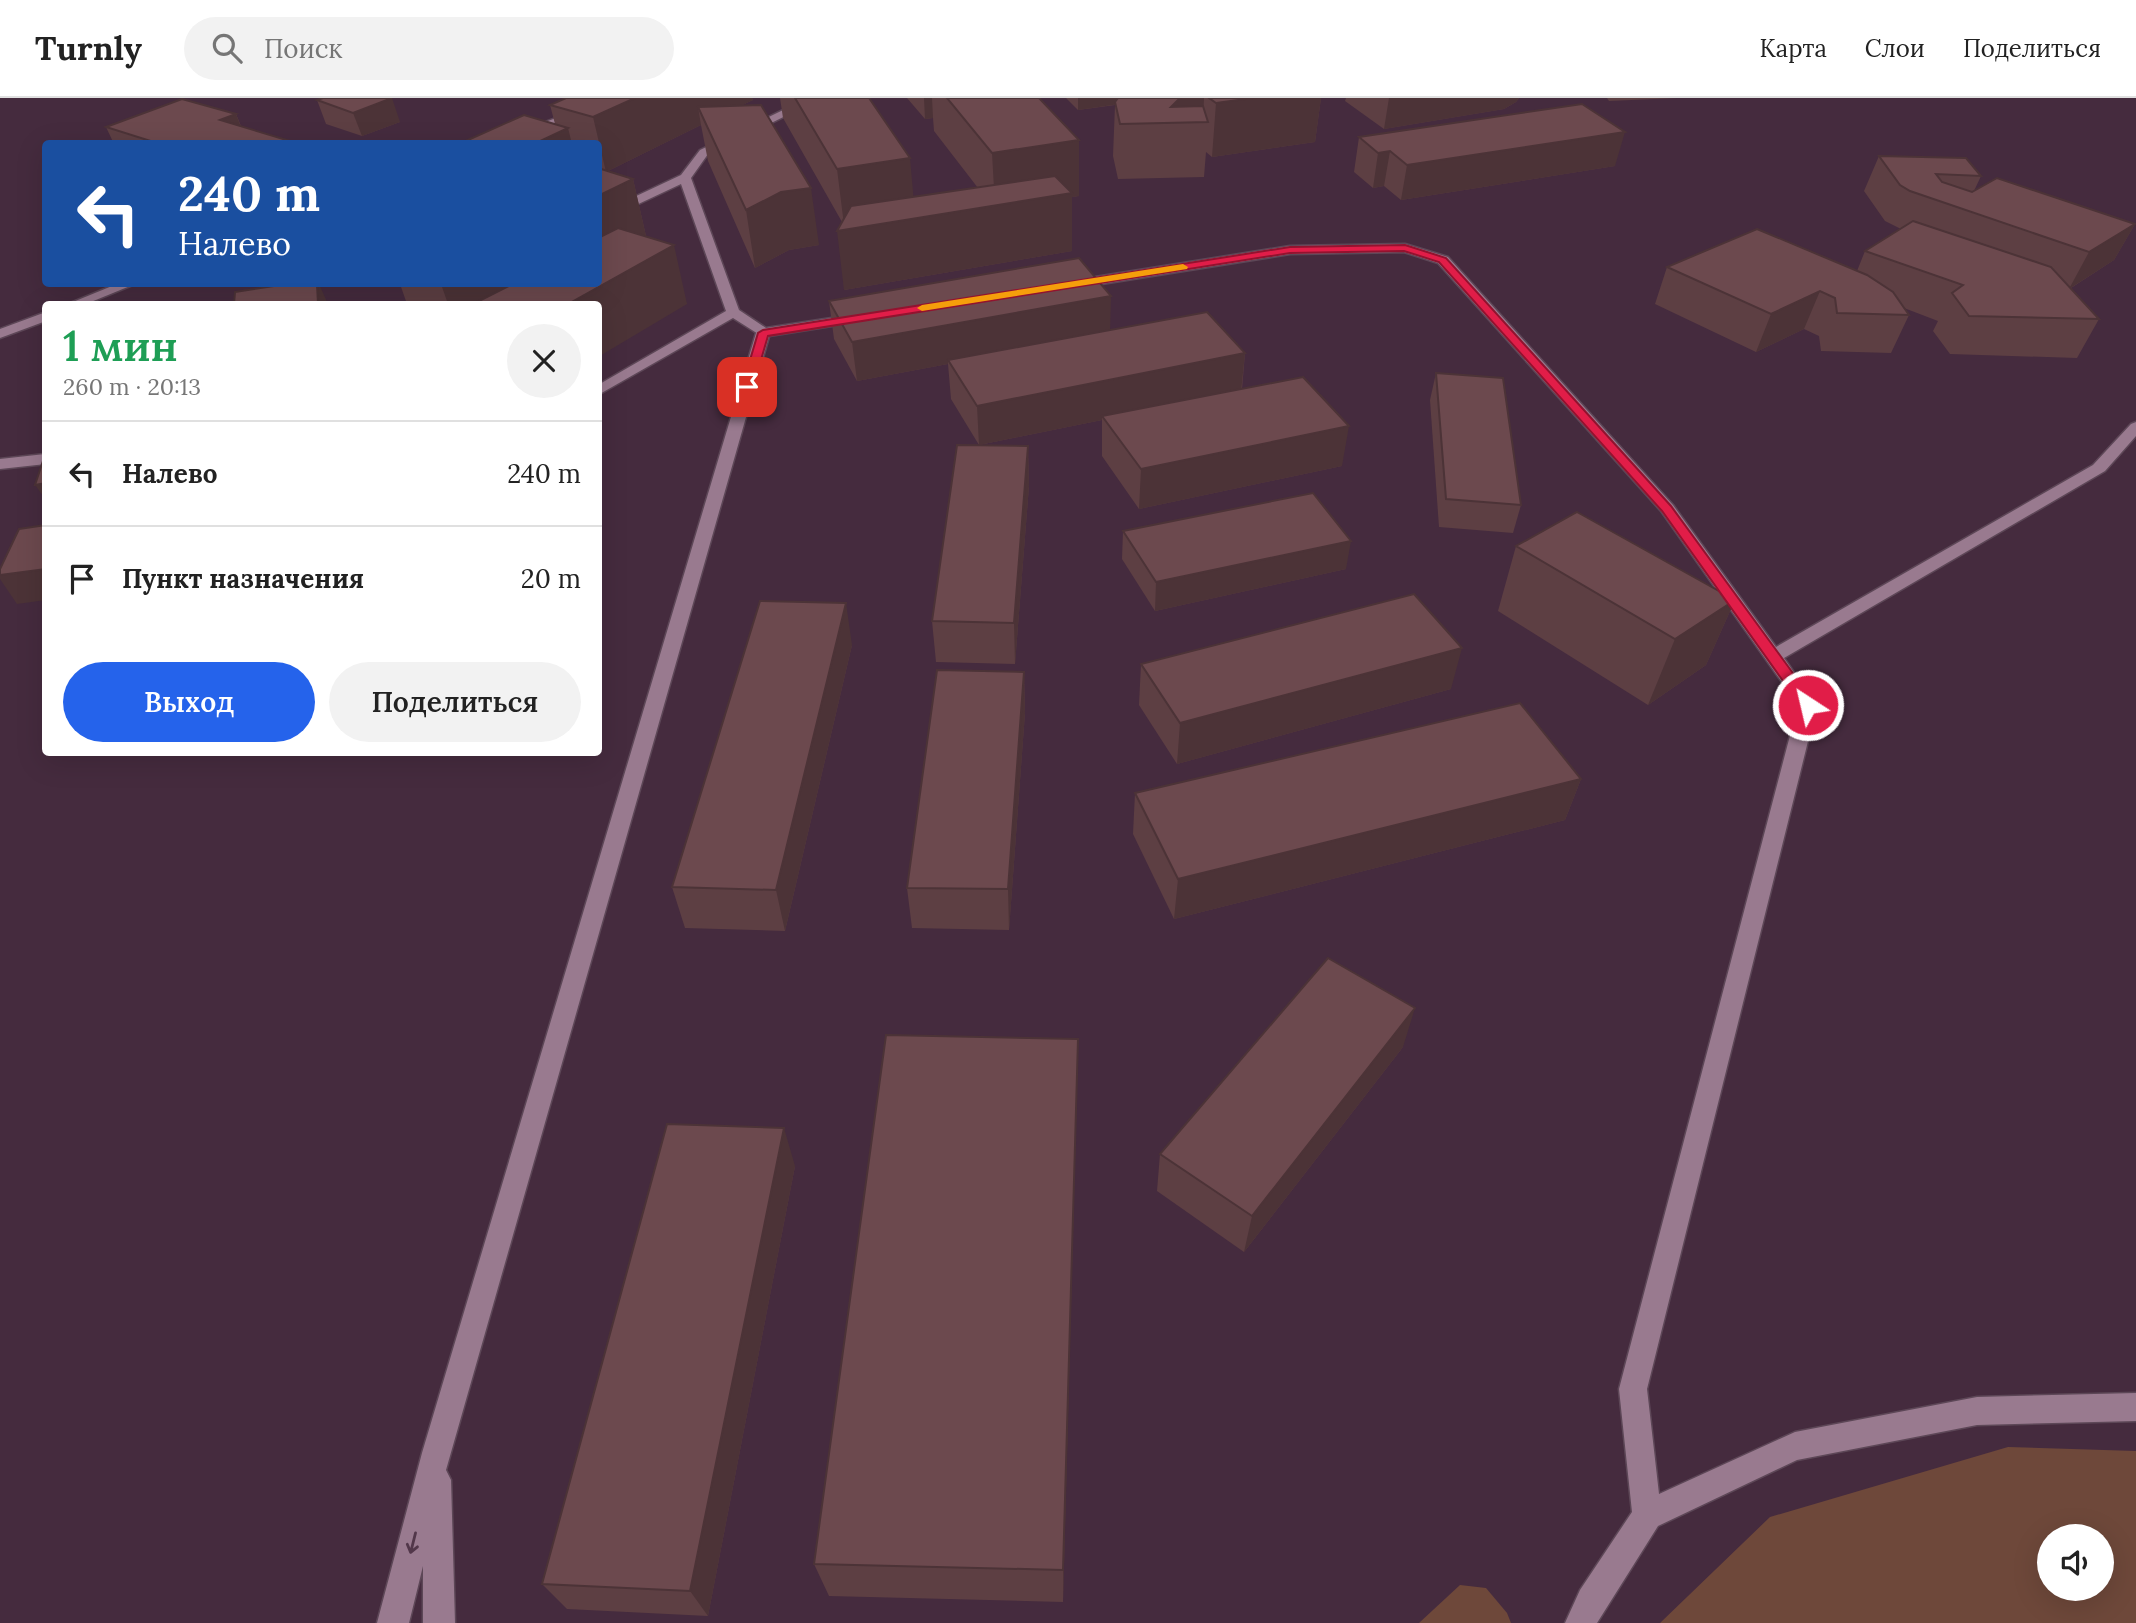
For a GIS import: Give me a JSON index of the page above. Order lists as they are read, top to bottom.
{
  "page": {
    "header": "Turnly",
    "search": "Поиск",
    "nav": ["Карта", "Слои", "Поделиться"],
    "turn": ["240 m", "Налево"],
    "heading": ["1 мин", "260 m · 20:13"],
    "list": [
      {
        "name": "Налево",
        "value": "240 m"
      },
      {
        "name": "Пункт назначения",
        "value": "20 m"
      }
    ],
    "buttons": ["Выход", "Поделиться"]
  }
}
